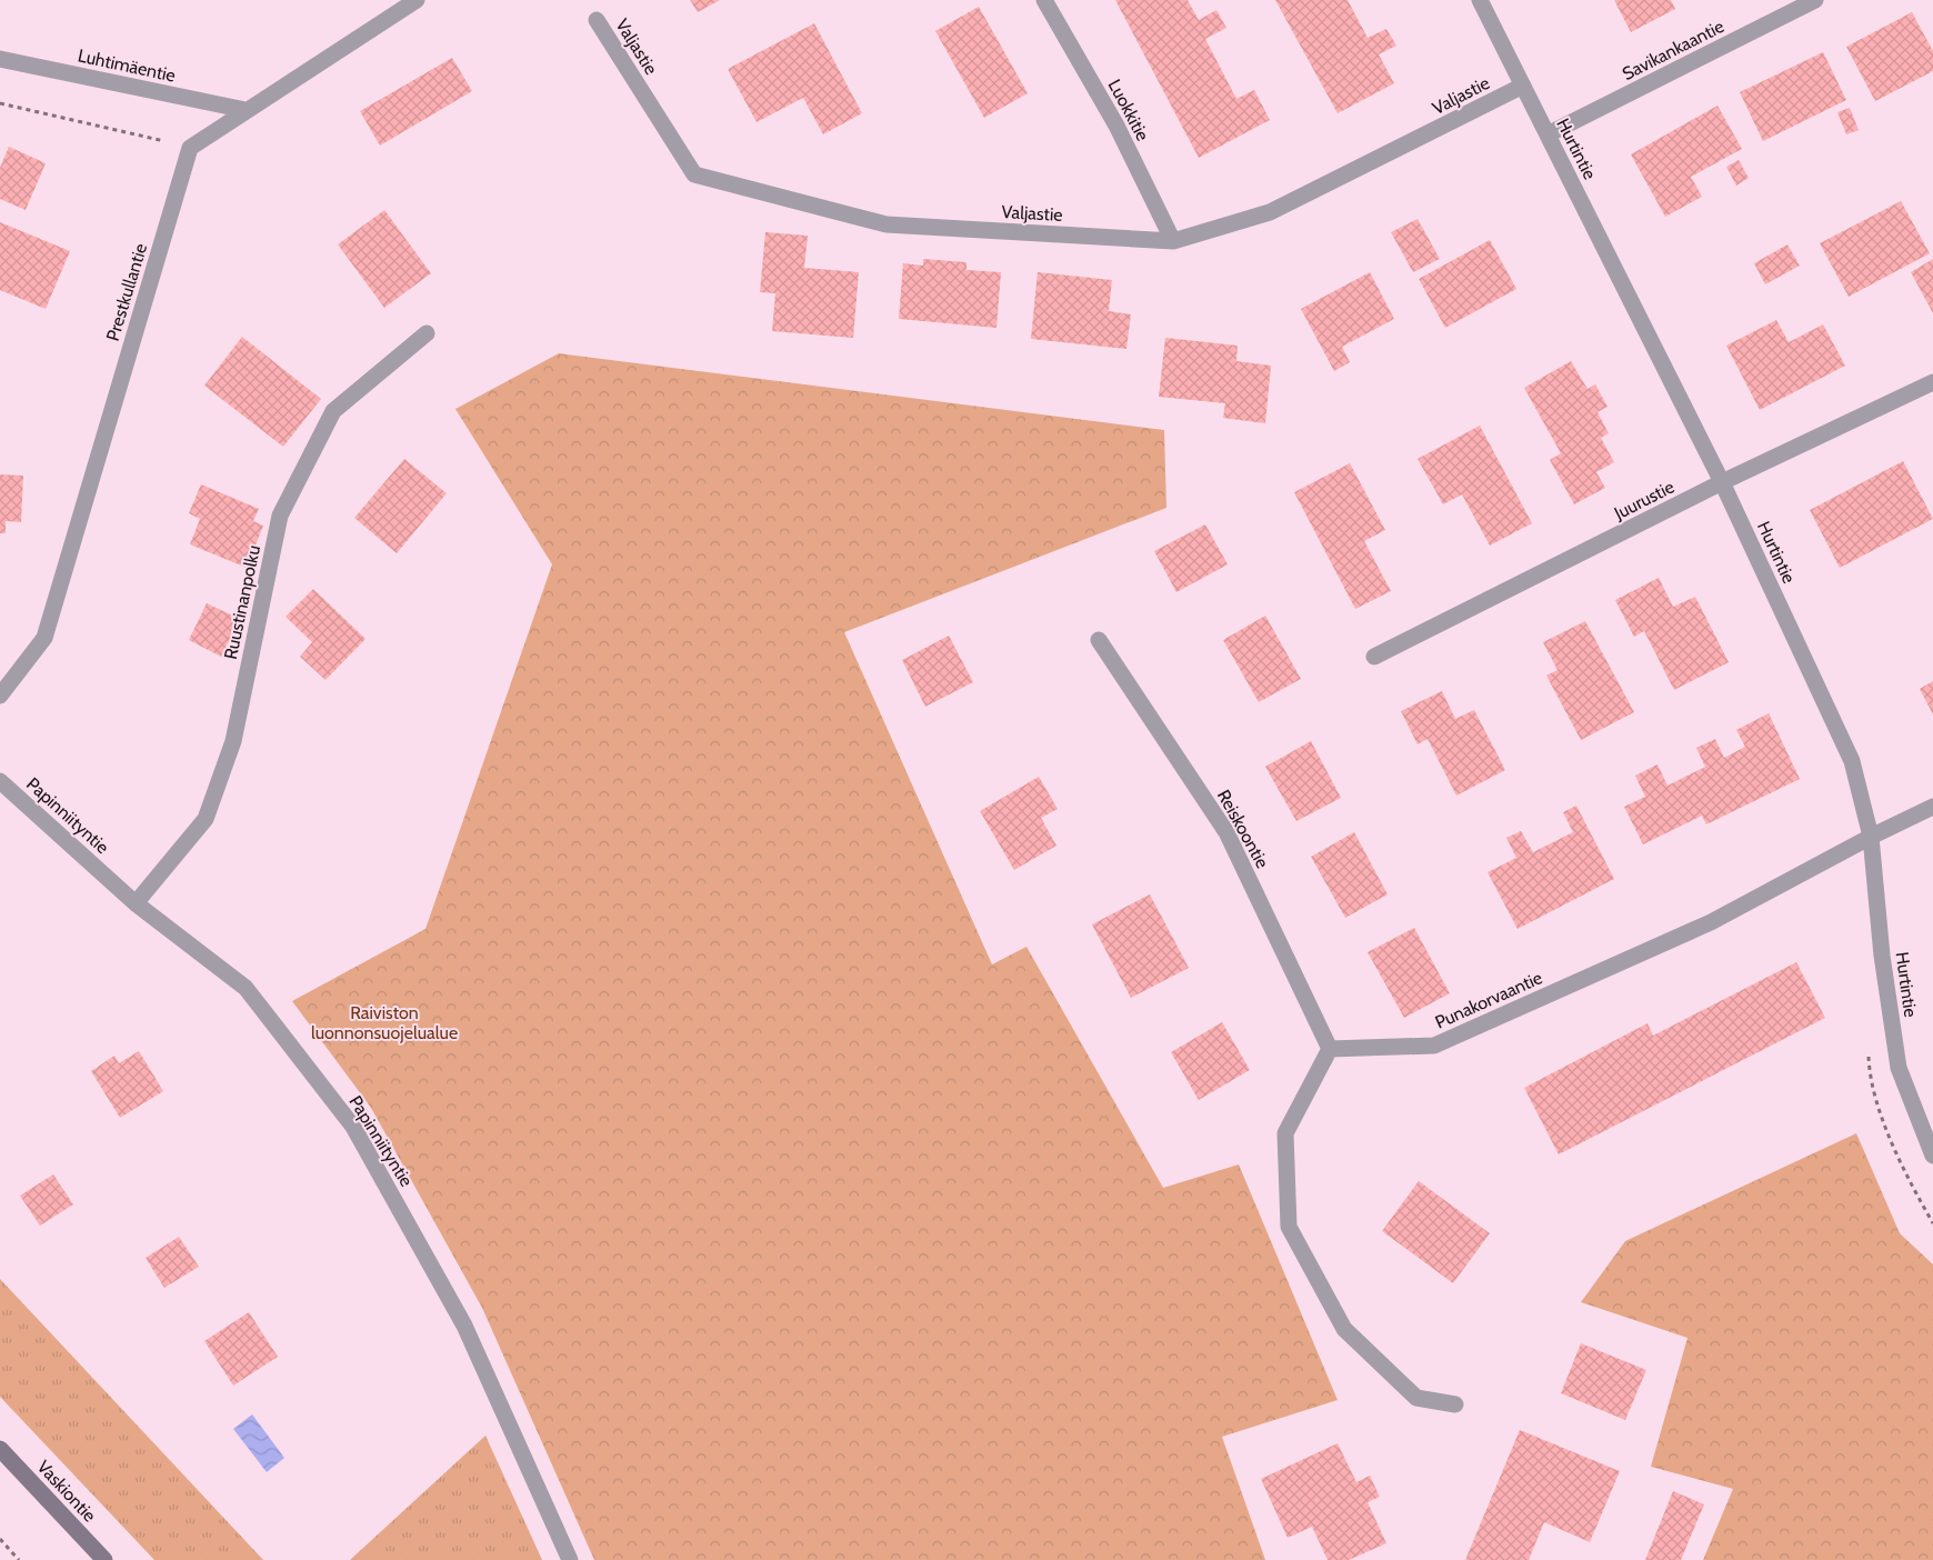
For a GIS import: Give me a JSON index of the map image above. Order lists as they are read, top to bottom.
{
  "streets": {
    "main road": ["Vaskiontie"],
    "street": [
      "Valjastie",
      "Savikankaantie",
      "Luhtimäentie",
      "Luokkitie",
      "Hurtintie",
      "Prestkullantie",
      "Juurustie",
      "Ruustinanpolku",
      "Papinniityntie",
      "Reiskoontie",
      "Punakorvaantie"
    ]
  },
  "crossings": [
    ["Valjastie", "Luokkitie"],
    ["Valjastie", "Hurtintie"],
    ["Savikankaantie", "Hurtintie"],
    ["Hurtintie", "Juurustie"],
    ["Hurtintie", "Punakorvaantie"],
    ["Ruustinanpolku", "Papinniityntie"],
    ["Reiskoontie", "Punakorvaantie"]
  ],
  "parks": ["Raiviston luonnonsuojelualue"]
}
